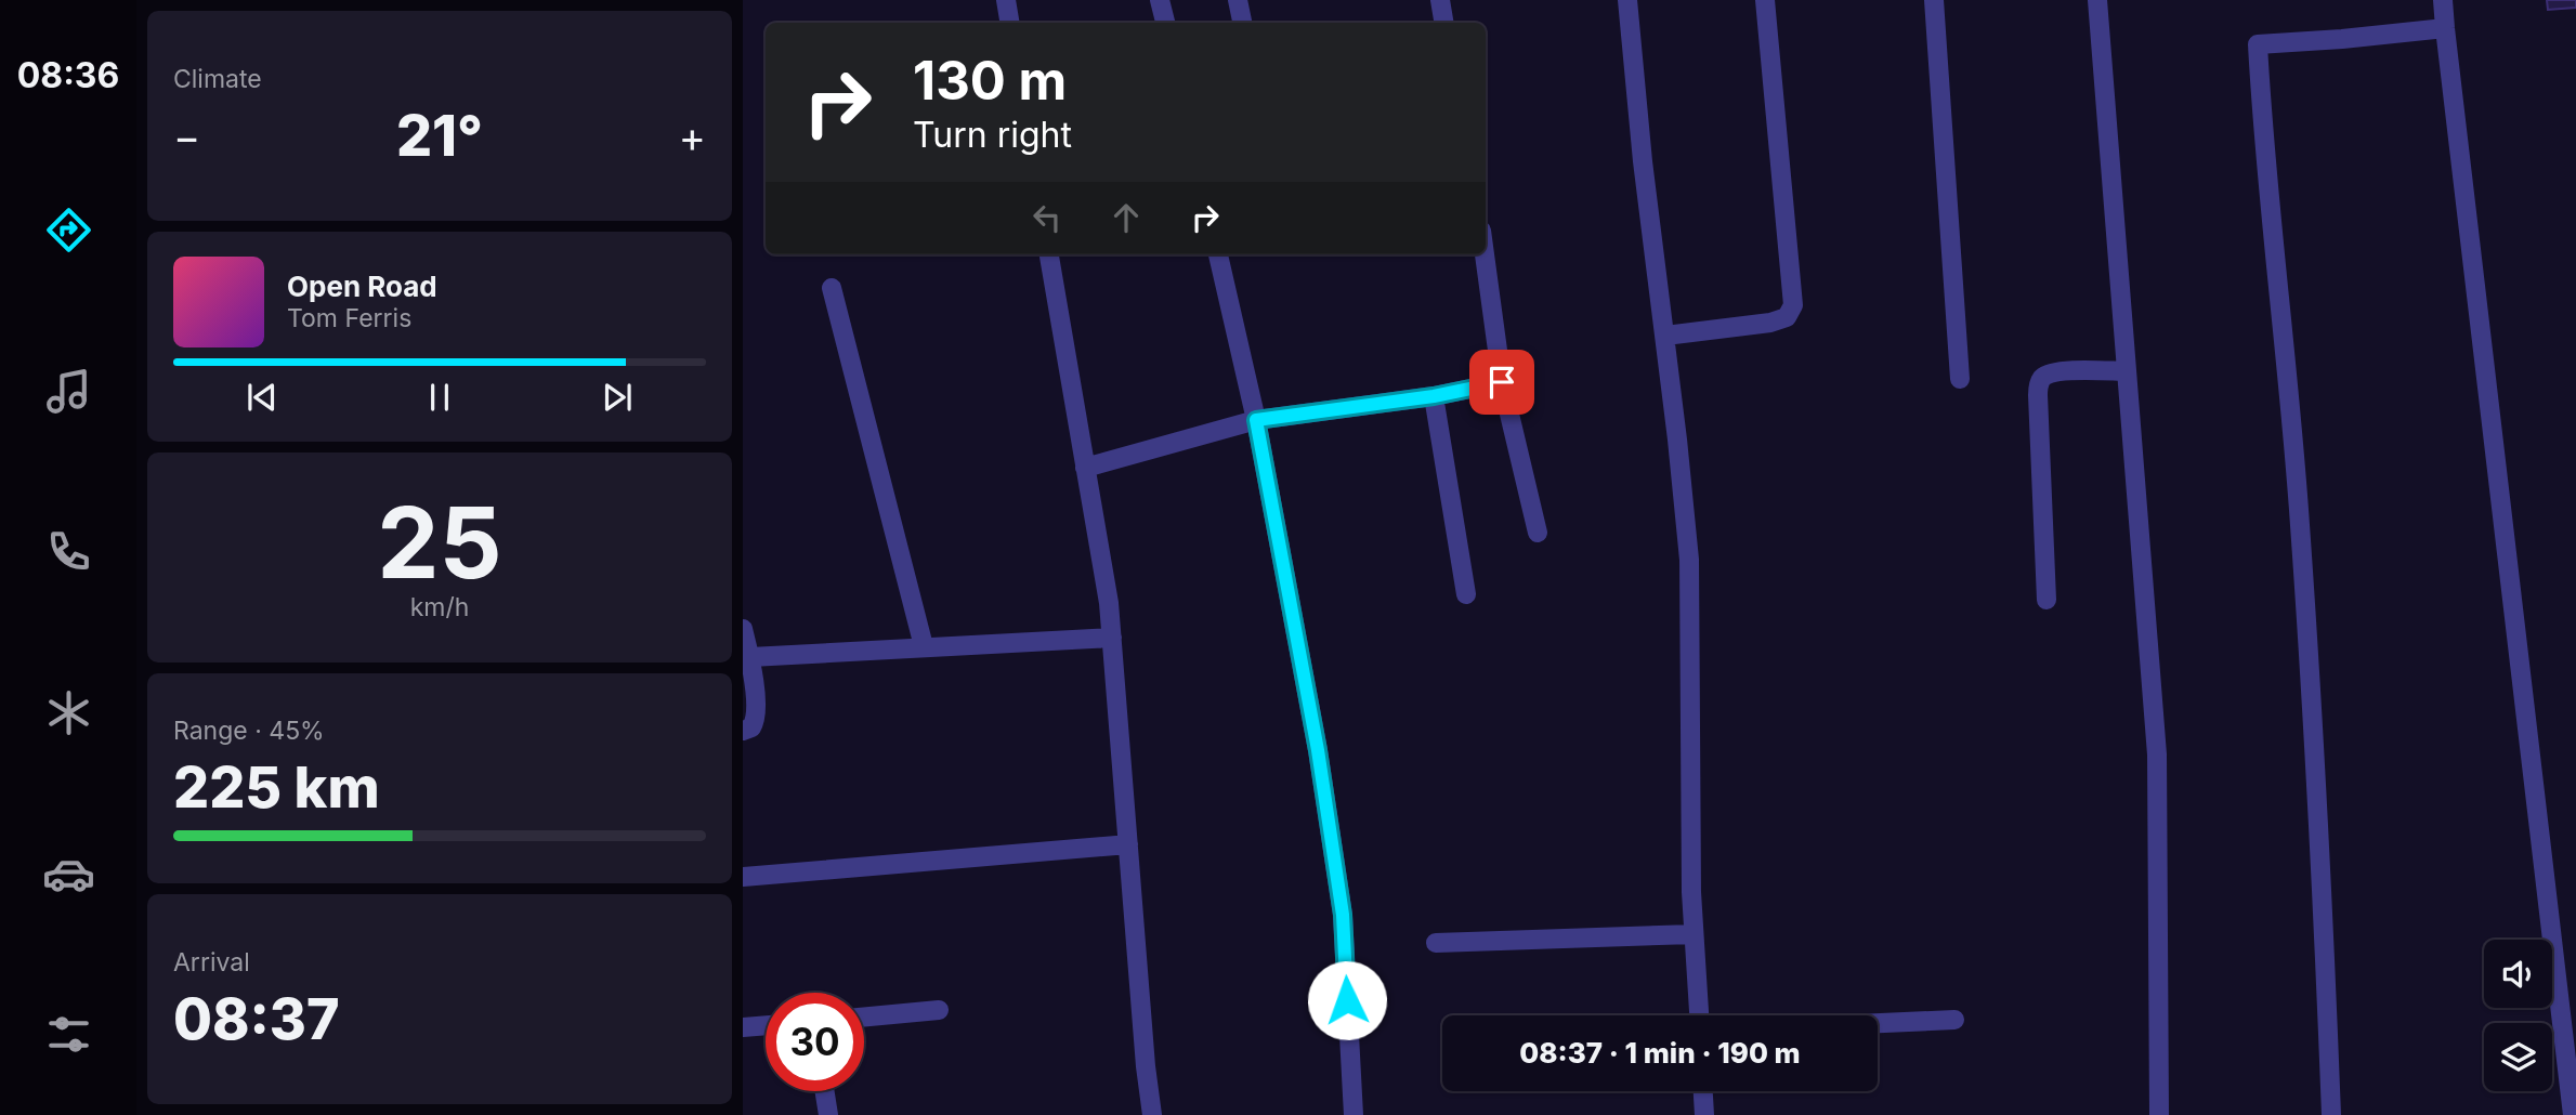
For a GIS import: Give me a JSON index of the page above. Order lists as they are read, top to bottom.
{
  "page": {
    "tabs": "08:36",
    "tile": [
      "Climate",
      ["25", "km/h"],
      ["Range · 45%", "225 km"],
      ["Arrival", "08:37"]
    ],
    "turn": ["130 m", "Turn right"],
    "heat": ["−", "21°", "+"],
    "song": ["Open Road", "Tom Ferris"],
    "limit": "30",
    "trip": "08:37 · 1 min · 190 m"
  }
}
